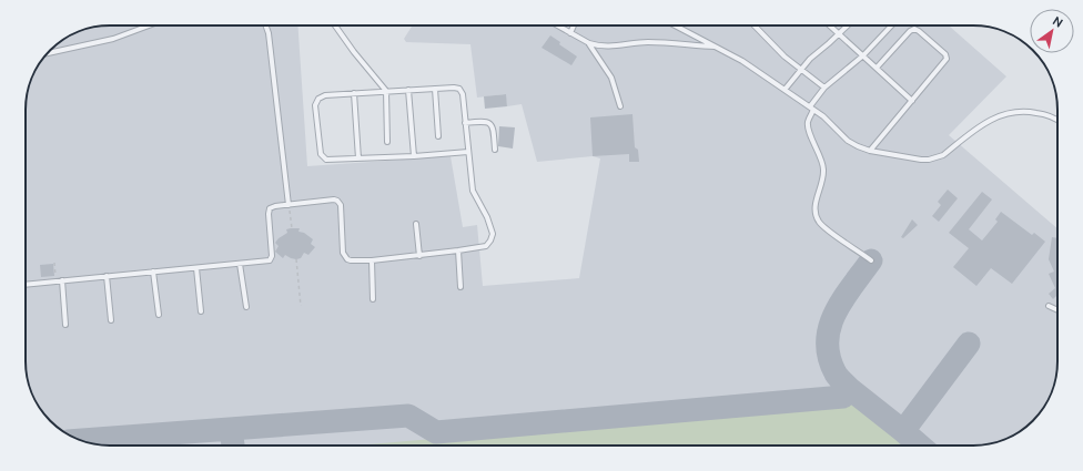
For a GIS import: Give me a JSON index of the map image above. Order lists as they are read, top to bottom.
{
  "north": "top right"
}
